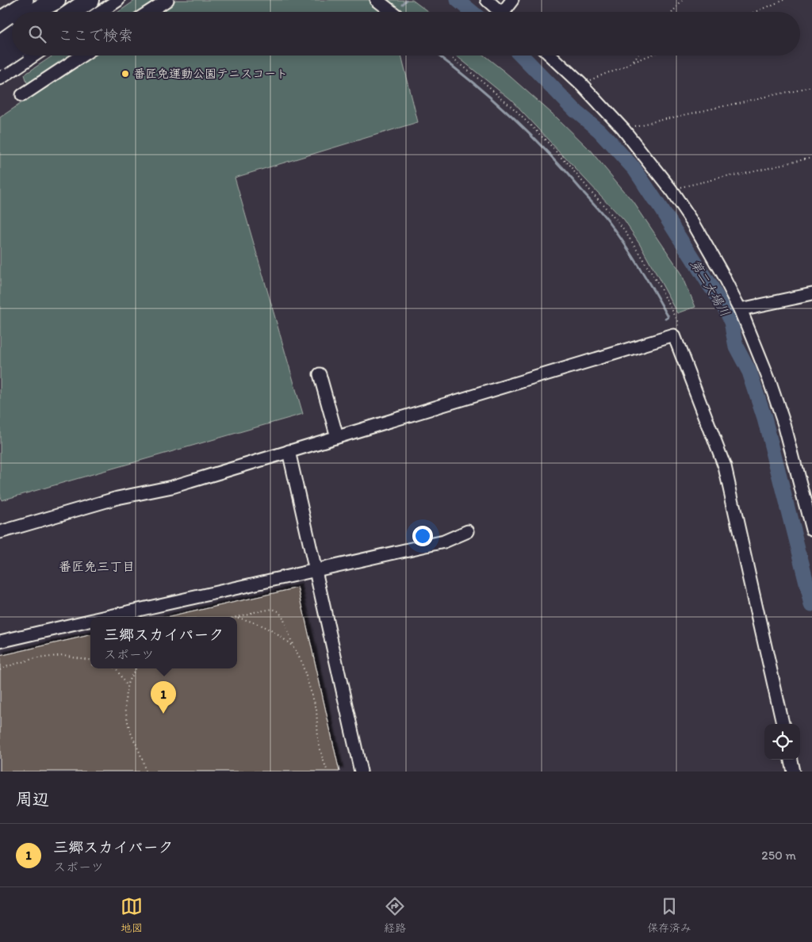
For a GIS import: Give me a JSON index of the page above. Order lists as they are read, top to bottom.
{
  "districts": ["番匠免三丁目"],
  "water": ["第二大場川"],
  "places": ["番匠免運動公園テニスコート"],
  "page": {
    "search": "ここで検索",
    "popup": ["三郷スカイパーク", "スポーツ"],
    "pins": "1",
    "heading": "周辺",
    "list": [
      {
        "mark": "1",
        "name": "三郷スカイパーク",
        "note": "スポーツ",
        "value": "250 m"
      }
    ],
    "nav": ["地図", "経路", "保存済み"]
  }
}
